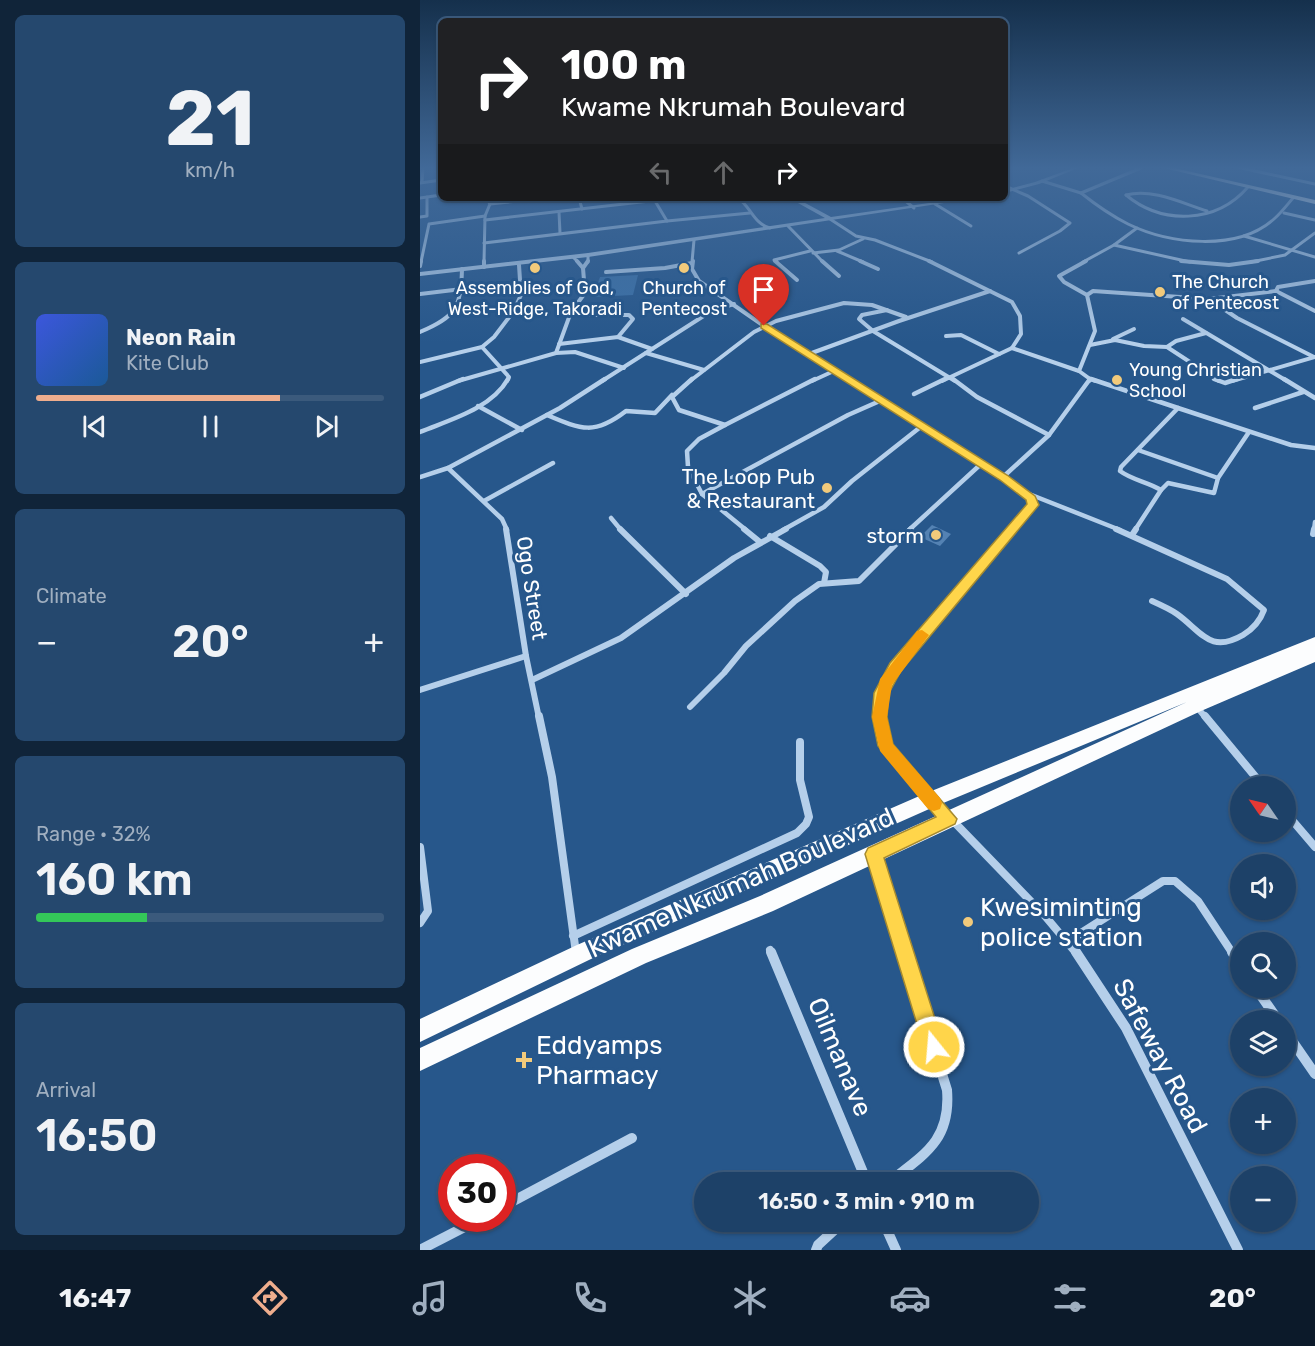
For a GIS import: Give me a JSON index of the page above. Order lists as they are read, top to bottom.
{
  "streets": {
    "highway": ["Kwame Nkrumah Boulevard"],
    "street": ["Ogo Street", "Safeway Road", "Oilmanave"]
  },
  "crossings": [
    ["Ogo Street", "Kwame Nkrumah Boulevard"],
    ["Kwame Nkrumah Boulevard", "Safeway Road"]
  ],
  "places": {
    "other": [
      "Assemblies of God, West-Ridge, Takoradi",
      "Church of Pentecost",
      "The Church of Pentecost",
      "Young Christian School",
      "The Loop Pub & Restaurant",
      "storm",
      "Kwesiminting police station"
    ],
    "health": ["Eddyamps Pharmacy"]
  },
  "north": "top left",
  "page": {
    "tile": [
      ["21", "km/h"],
      "Climate",
      ["Range · 32%", "160 km"],
      ["Arrival", "16:50"]
    ],
    "turn": ["100 m", "Kwame Nkrumah Boulevard"],
    "song": ["Neon Rain", "Kite Club"],
    "heat": ["−", "20°", "+"],
    "map_buttons": ["+", "−"],
    "limit": "30",
    "trip": "16:50 · 3 min · 910 m",
    "tabs": ["16:47", "20°"]
  }
}
